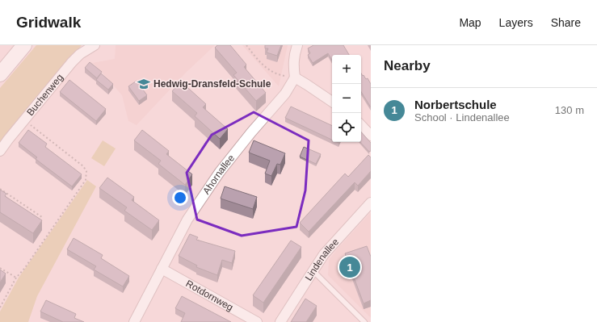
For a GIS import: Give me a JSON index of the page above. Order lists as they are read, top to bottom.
{
  "streets": {
    "street": [
      "Buchenweg",
      "Ahornallee",
      "Lindenallee",
      "Rotdornweg"
    ]
  },
  "crossings": [
    ["Ahornallee", "Rotdornweg"]
  ],
  "places": {
    "school or university": ["Hedwig-Dransfeld-Schule"]
  },
  "page": {
    "header": "Gridwalk",
    "nav": ["Map", "Layers", "Share"],
    "heading": "Nearby",
    "map_buttons": ["+", "−"],
    "list": [
      {
        "mark": "1",
        "name": "Norbertschule",
        "note": "School · Lindenallee",
        "value": "130 m"
      }
    ],
    "pins": "1"
  }
}
